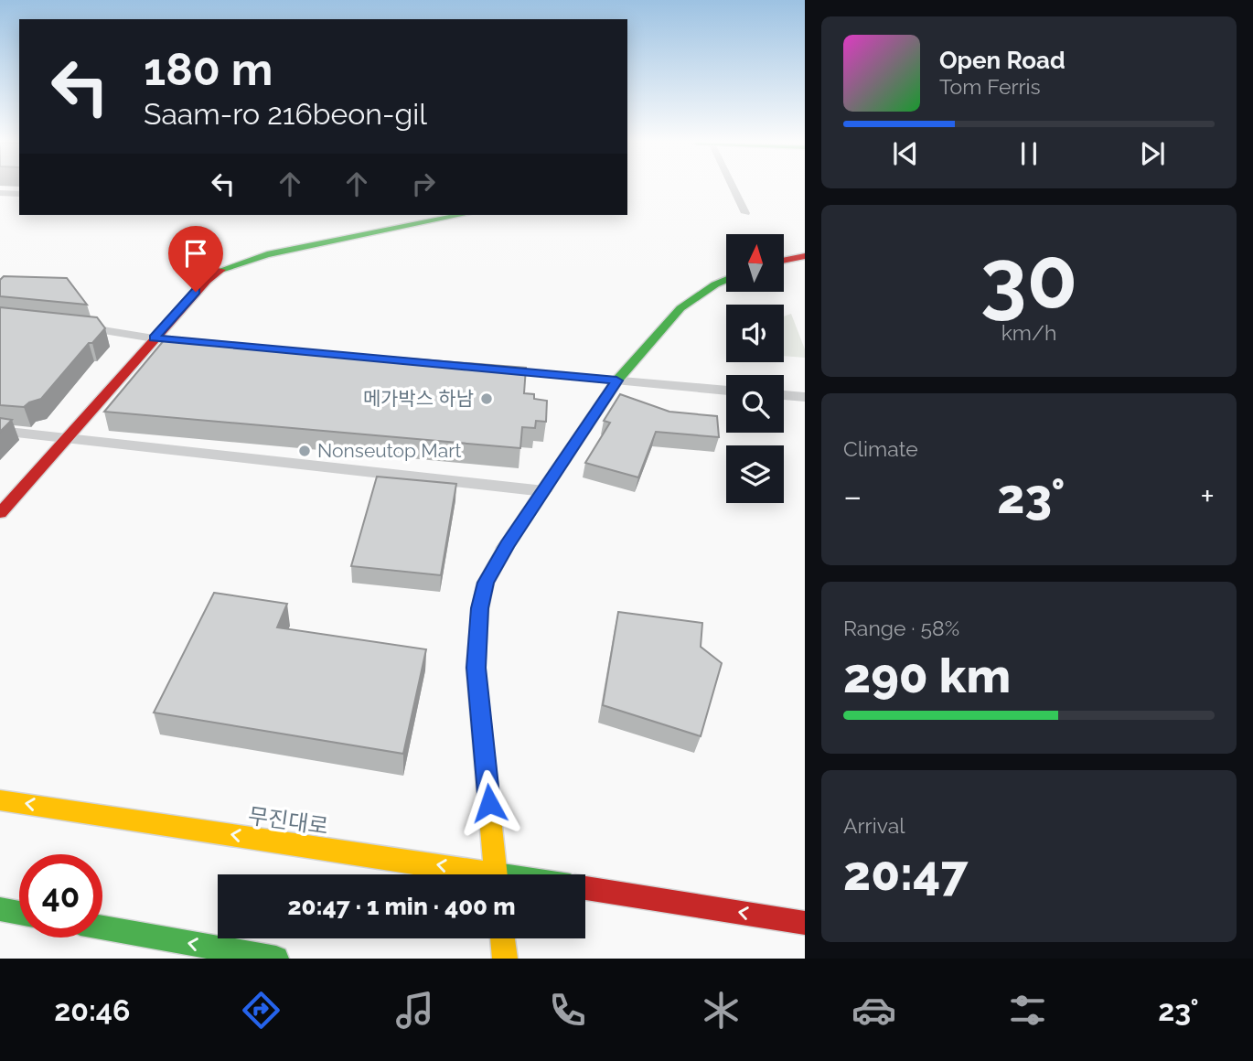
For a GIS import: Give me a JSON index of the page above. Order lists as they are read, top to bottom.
{
  "streets": {
    "main road": ["무진대로"]
  },
  "places": ["메가박스 하남", "Nonseutop Mart"],
  "north": "top",
  "page": {
    "turn": ["180 m", "Saam-ro 216beon-gil"],
    "song": ["Open Road", "Tom Ferris"],
    "tile": [
      ["30", "km/h"],
      "Climate",
      ["Range · 58%", "290 km"],
      ["Arrival", "20:47"]
    ],
    "heat": ["−", "23°", "+"],
    "limit": "40",
    "trip": "20:47 · 1 min · 400 m",
    "tabs": ["20:46", "23°"]
  }
}
